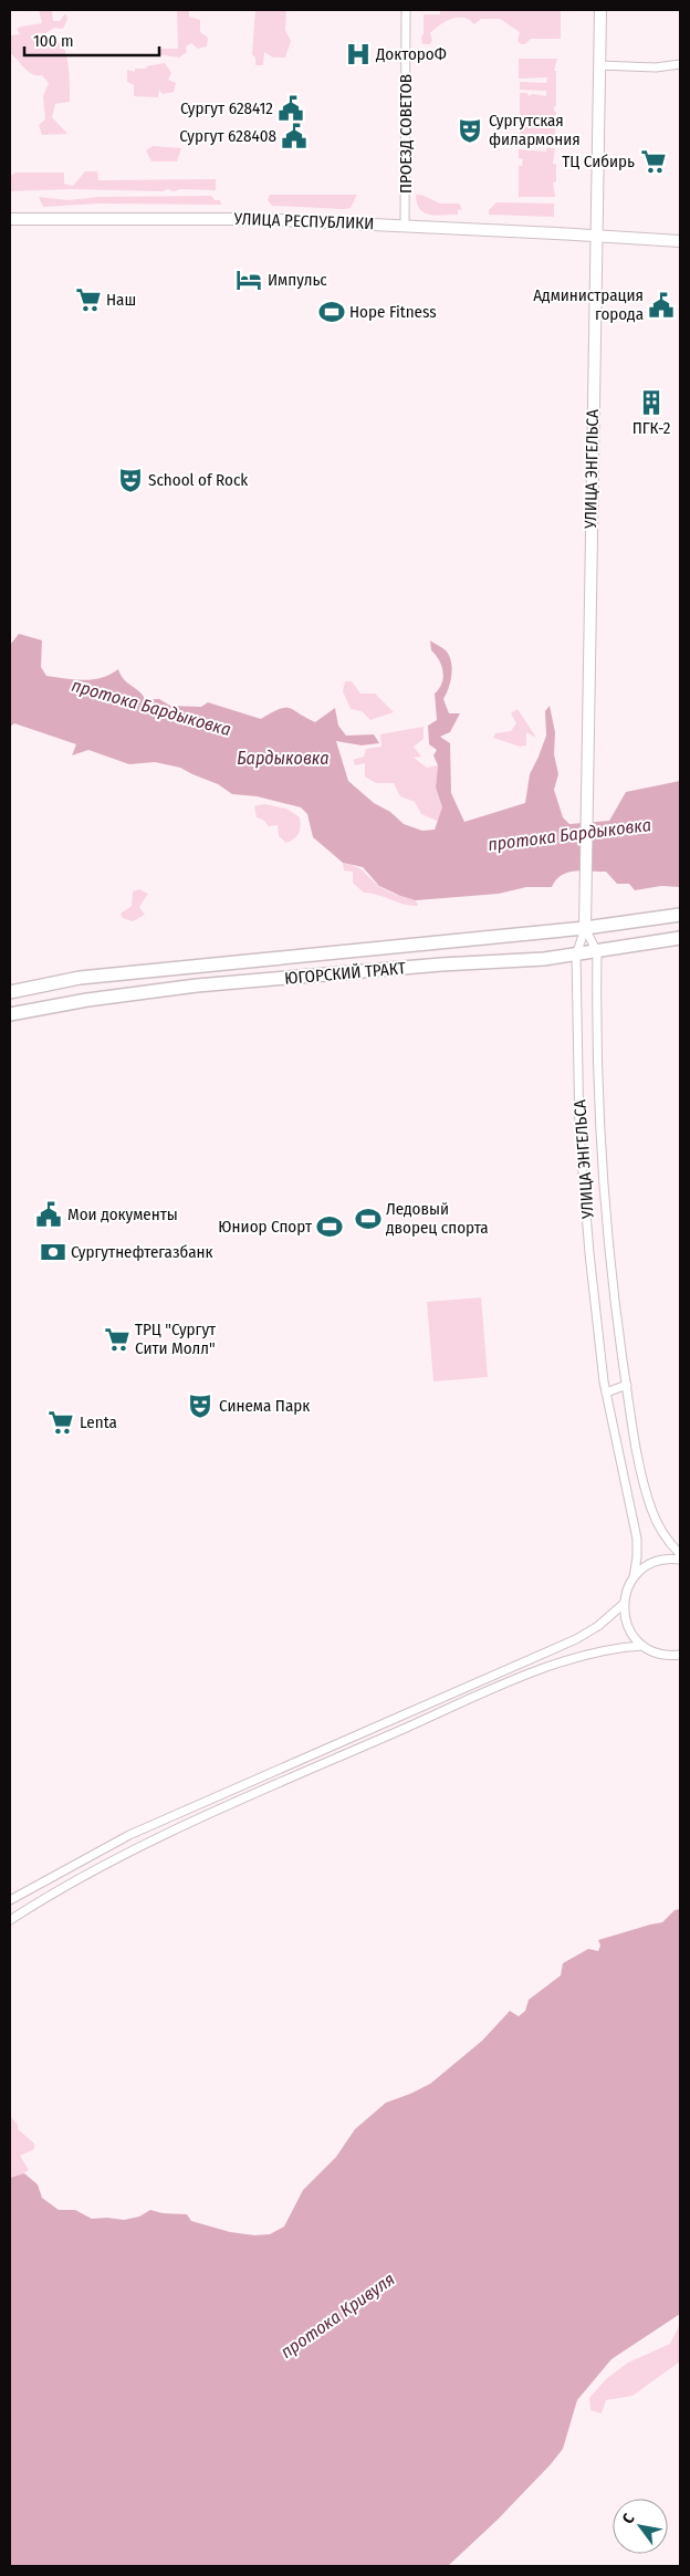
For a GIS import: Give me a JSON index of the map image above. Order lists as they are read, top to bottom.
{
  "streets": {
    "main road": ["УЛИЦА РЕСПУБЛИКИ", "УЛИЦА ЭНГЕЛЬСА", "ЮГОРСКИЙ ТРАКТ"],
    "street": ["ПРОЕЗД СОВЕТОВ"]
  },
  "crossings": [
    ["ПРОЕЗД СОВЕТОВ", "УЛИЦА РЕСПУБЛИКИ"],
    ["УЛИЦА РЕСПУБЛИКИ", "УЛИЦА ЭНГЕЛЬСА"],
    ["УЛИЦА ЭНГЕЛЬСА", "ЮГОРСКИЙ ТРАКТ"]
  ],
  "water": ["протока Бардыковка", "Бардыковка", "протока Кривуля"],
  "places": {
    "hospital": ["ДоктороФ"],
    "public building": [
      "Сургут 628412",
      "Сургут 628408",
      "Администрация города",
      "Мои документы"
    ],
    "theatre": ["Сургутская филармония", "School of Rock", "Синема Парк"],
    "supermarket": [
      "ТЦ Сибирь",
      "Наш",
      "ТРЦ \"Сургут Сити Молл\"",
      "Lenta"
    ],
    "hotel": ["Импульс"],
    "sports": ["Hope Fitness", "Ледовый дворец спорта", "Юниор Спорт"],
    "building": ["ПГК-2"],
    "bank": ["Сургутнефтегазбанк"]
  },
  "scale_bar": "100 m",
  "north": "top left"
}
